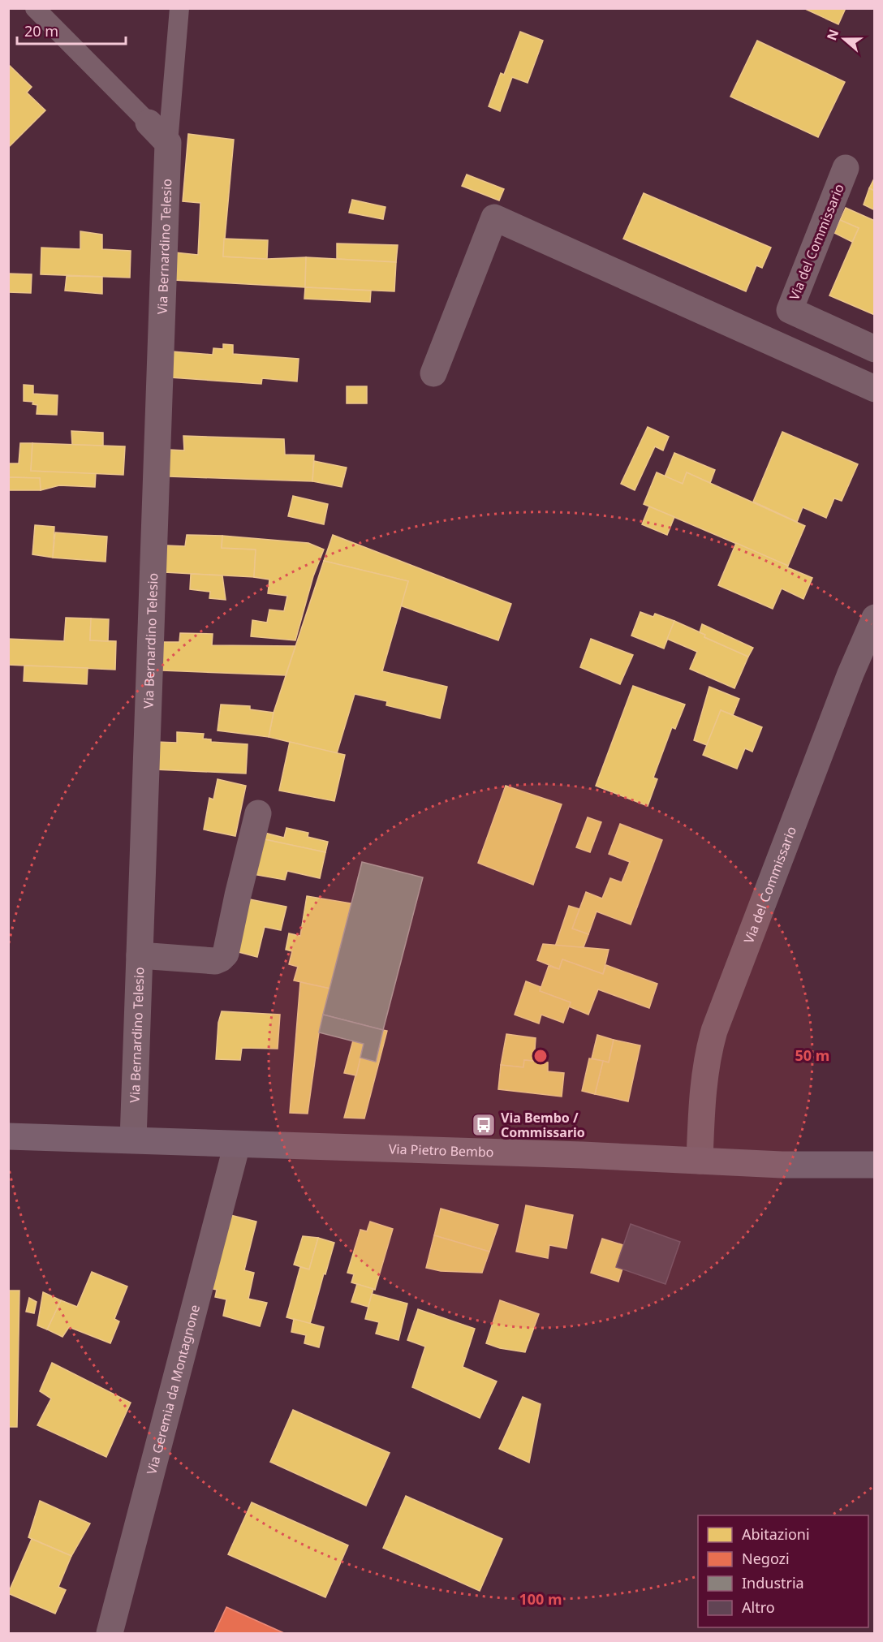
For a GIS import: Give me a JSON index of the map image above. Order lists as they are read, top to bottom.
{
  "streets": {
    "main road": ["Via Pietro Bembo"],
    "street": ["Via del Commissario", "Via Bernardino Telesio", "Via Geremia da Montagnone"]
  },
  "crossings": [
    ["Via del Commissario", "Via Pietro Bembo"],
    ["Via Bernardino Telesio", "Via Pietro Bembo"],
    ["Via Pietro Bembo", "Via Geremia da Montagnone"]
  ],
  "places": {
    "bus stop": ["Via Bembo / Commissario"]
  },
  "legend": [
    "Abitazioni",
    "Negozi",
    "Industria",
    "Altro"
  ],
  "scale_bar": "20 m",
  "north": "left",
  "rings": ["50 m", "100 m"]
}
